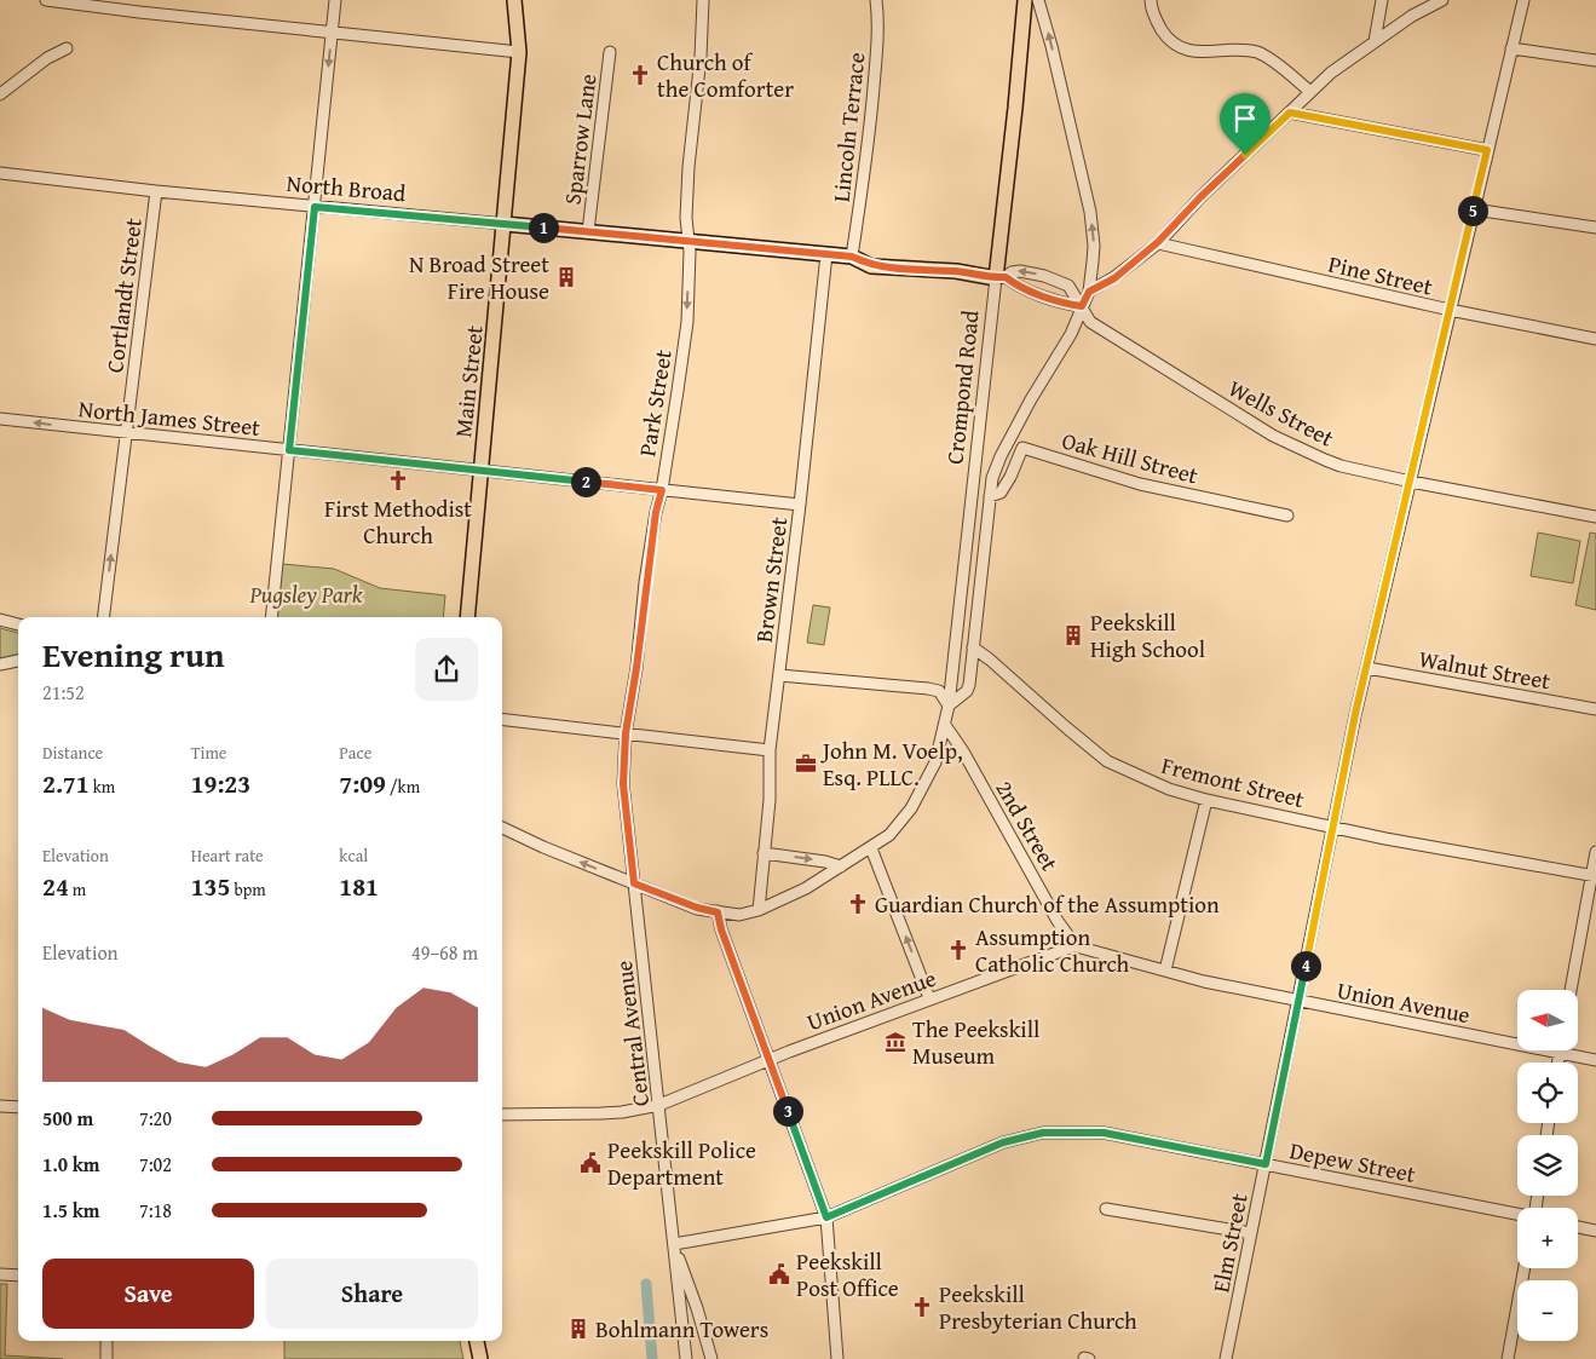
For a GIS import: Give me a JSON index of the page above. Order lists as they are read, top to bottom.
{
  "streets": {
    "main road": ["North Broad", "Main Street", "Crompond Road"],
    "street": [
      "Lincoln Terrace",
      "Sparrow Lane",
      "Pine Street",
      "Cortlandt Street",
      "Park Street",
      "Wells Street",
      "North James Street",
      "Oak Hill Street",
      "Brown Street",
      "Walnut Street",
      "Fremont Street",
      "2nd Street",
      "Union Avenue",
      "Central Avenue",
      "Depew Street",
      "Elm Street"
    ]
  },
  "crossings": [
    ["Lincoln Terrace", "North Broad"],
    ["Sparrow Lane", "North Broad"],
    ["North Broad", "Cortlandt Street"],
    ["North Broad", "Main Street"],
    ["North Broad", "Crompond Road"],
    ["North Broad", "Park Street"],
    ["North Broad", "Wells Street"],
    ["North Broad", "Brown Street"],
    ["Pine Street", "Elm Street"],
    ["Cortlandt Street", "North James Street"],
    ["Main Street", "North James Street"],
    ["Crompond Road", "Park Street"],
    ["Crompond Road", "Wells Street"],
    ["Crompond Road", "Brown Street"],
    ["Crompond Road", "2nd Street"],
    ["Crompond Road", "Central Avenue"],
    ["Park Street", "North James Street"],
    ["Park Street", "Central Avenue"],
    ["Wells Street", "Elm Street"],
    ["North James Street", "Brown Street"],
    ["Walnut Street", "Elm Street"],
    ["Fremont Street", "Elm Street"],
    ["2nd Street", "Union Avenue"],
    ["Union Avenue", "Central Avenue"],
    ["Union Avenue", "Elm Street"],
    ["Central Avenue", "Depew Street"],
    ["Depew Street", "Elm Street"]
  ],
  "one_way": ["Cortlandt Street"],
  "parks": ["Pugsley Park"],
  "places": {
    "church": [
      "Church of the Comforter",
      "First Methodist Church",
      "Guardian Church of the Assumption",
      "Assumption Catholic Church",
      "Peekskill Presbyterian Church"
    ],
    "building": ["N Broad Street Fire House", "Peekskill High School", "Bohlmann Towers"],
    "office": ["John M. Voelp, Esq. PLLC."],
    "museum": ["The Peekskill Museum"],
    "public building": ["Peekskill Police Department", "Peekskill Post Office"]
  },
  "north": "left",
  "page": {
    "pins": [
      "5",
      "1",
      "2",
      "4",
      "3"
    ],
    "heading": ["Evening run", "21:52"],
    "stats": [
      ["Distance", "2.71 km"],
      ["Time", "19:23"],
      ["Pace", "7:09 /km"],
      ["Elevation", "24 m"],
      ["Heart rate", "135 bpm"],
      ["kcal", "181"]
    ],
    "chart": ["Elevation", "49–68 m"],
    "map_buttons": ["+", "−"],
    "list": [
      {
        "name": "500 m",
        "note": "7:20"
      },
      {
        "name": "1.0 km",
        "note": "7:02"
      },
      {
        "name": "1.5 km",
        "note": "7:18"
      }
    ],
    "buttons": ["Save", "Share"]
  }
}
